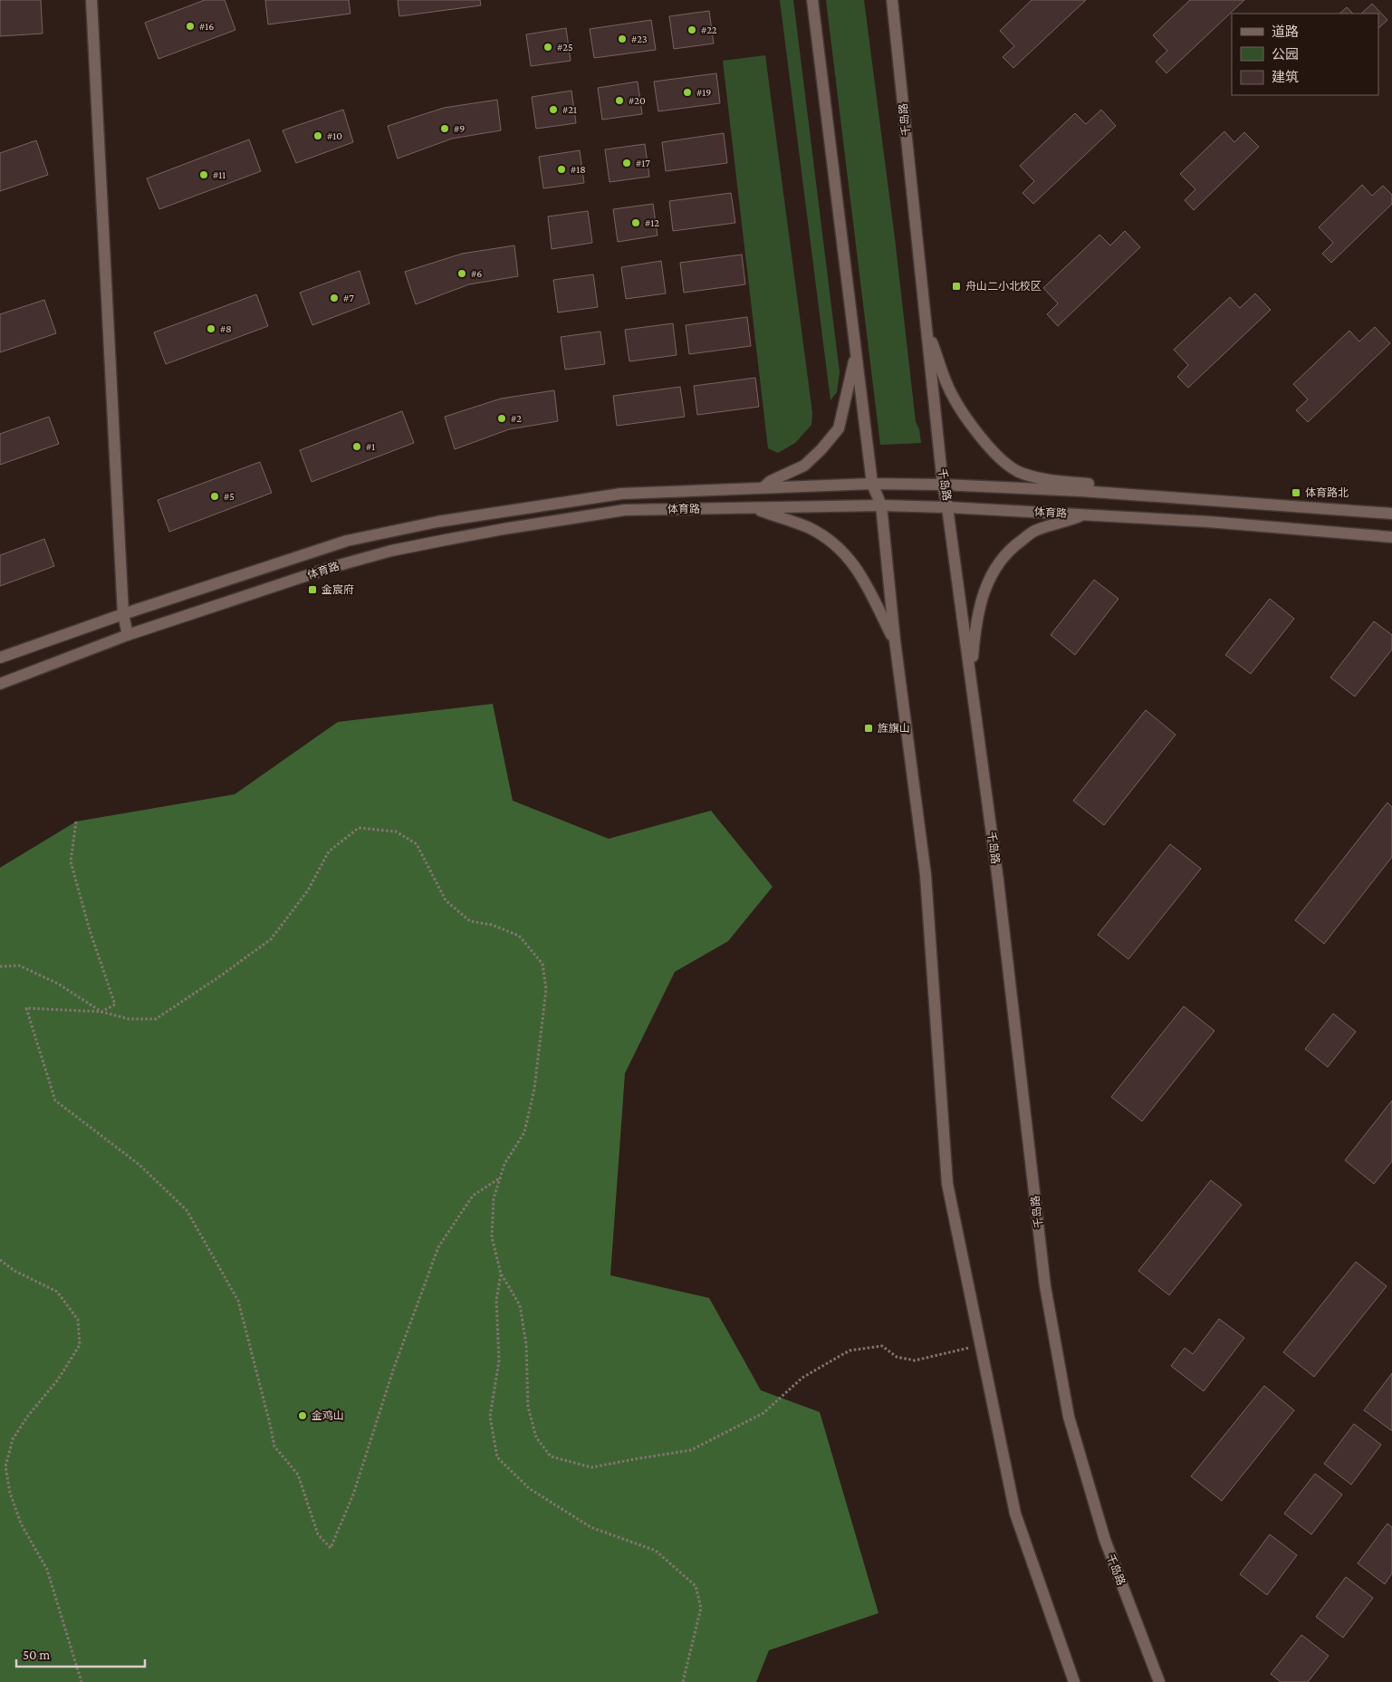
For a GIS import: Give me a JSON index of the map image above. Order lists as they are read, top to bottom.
{
  "streets": {
    "street": ["千岛路", "体育路"]
  },
  "crossings": [
    ["千岛路", "体育路"]
  ],
  "places": {
    "other": [
      "#16",
      "#22",
      "#23",
      "#25",
      "#19",
      "#20",
      "#21",
      "#9",
      "#10",
      "#17",
      "#18",
      "#11",
      "#12",
      "#6",
      "#7",
      "#8",
      "#2",
      "#1",
      "#5",
      "金鸡山"
    ],
    "transit": [
      "舟山二小北校区",
      "体育路北",
      "金宸府",
      "旌旗山"
    ]
  },
  "legend": ["道路", "公园", "建筑"],
  "scale_bar": "50 m"
}
